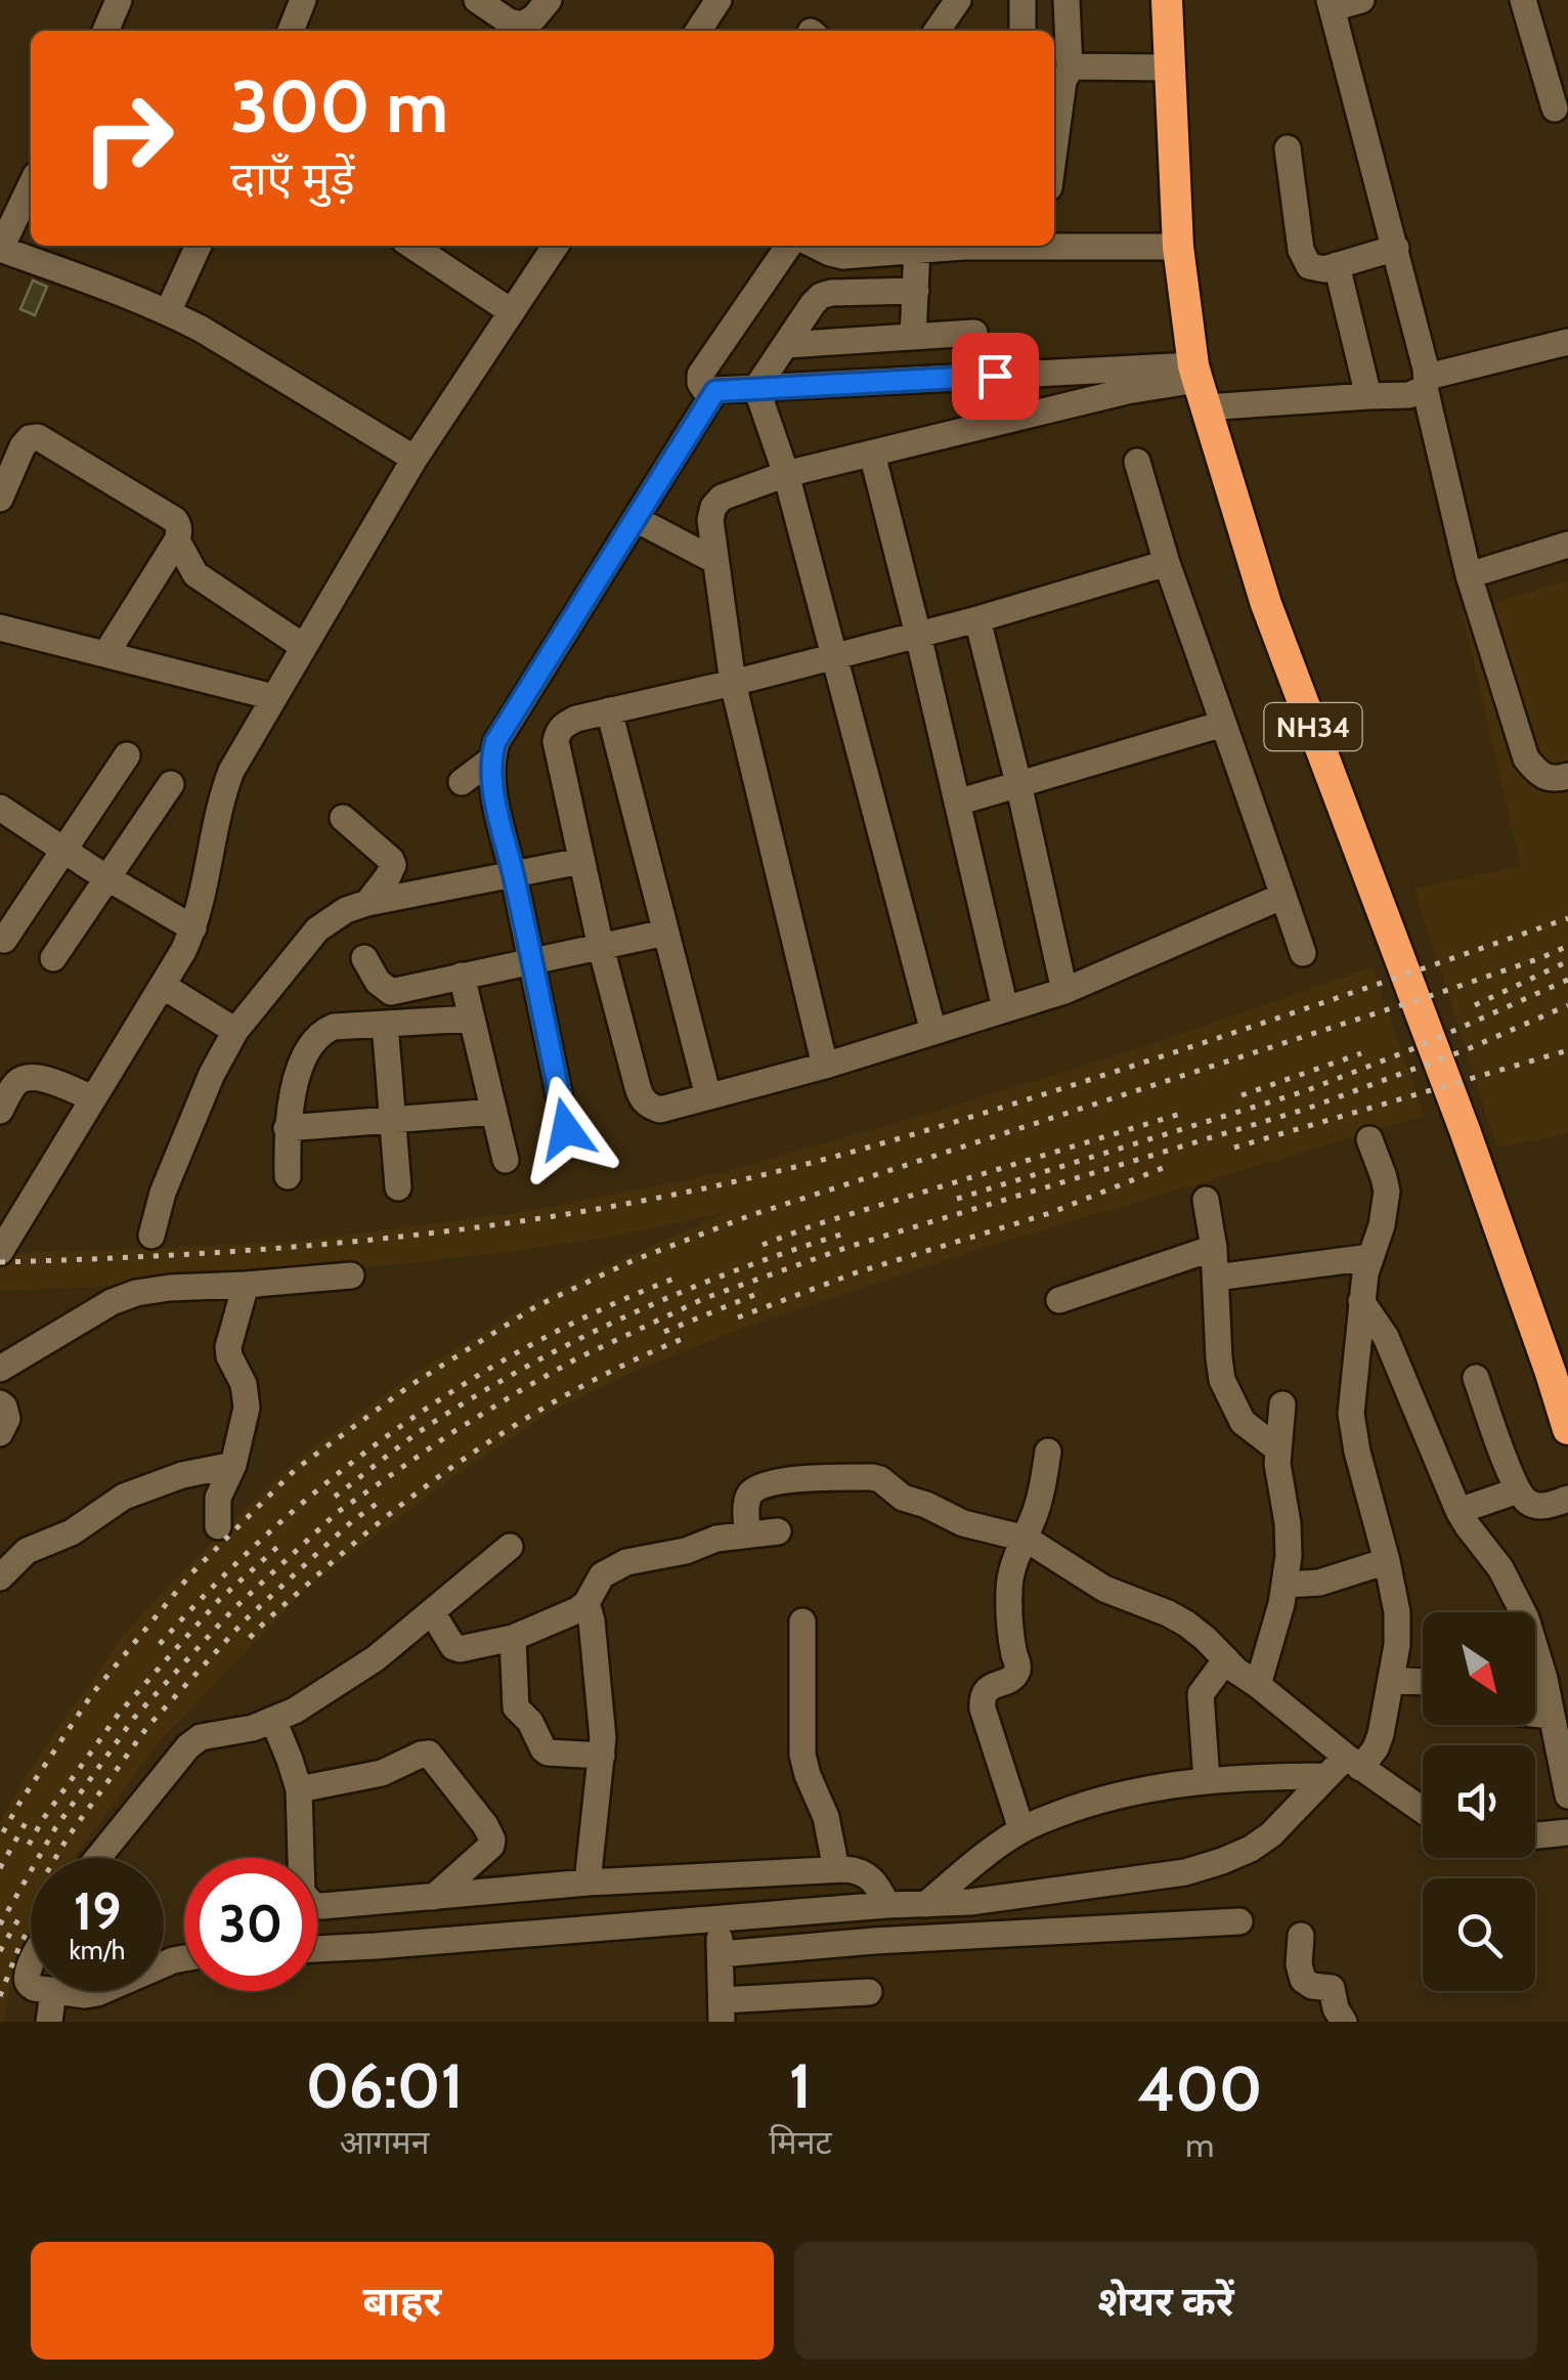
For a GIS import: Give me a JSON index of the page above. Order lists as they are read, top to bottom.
{
  "streets": {
    "highway": ["NH34"]
  },
  "north": "bottom right",
  "page": {
    "turn": ["300 m", "दाएँ मुड़ें"],
    "speed": "19 km/h",
    "limit": "30",
    "eta": [
      "06:01",
      "आगमन",
      "1",
      "मिनट",
      "400",
      "m"
    ],
    "buttons": ["बाहर", "शेयर करें"]
  }
}
